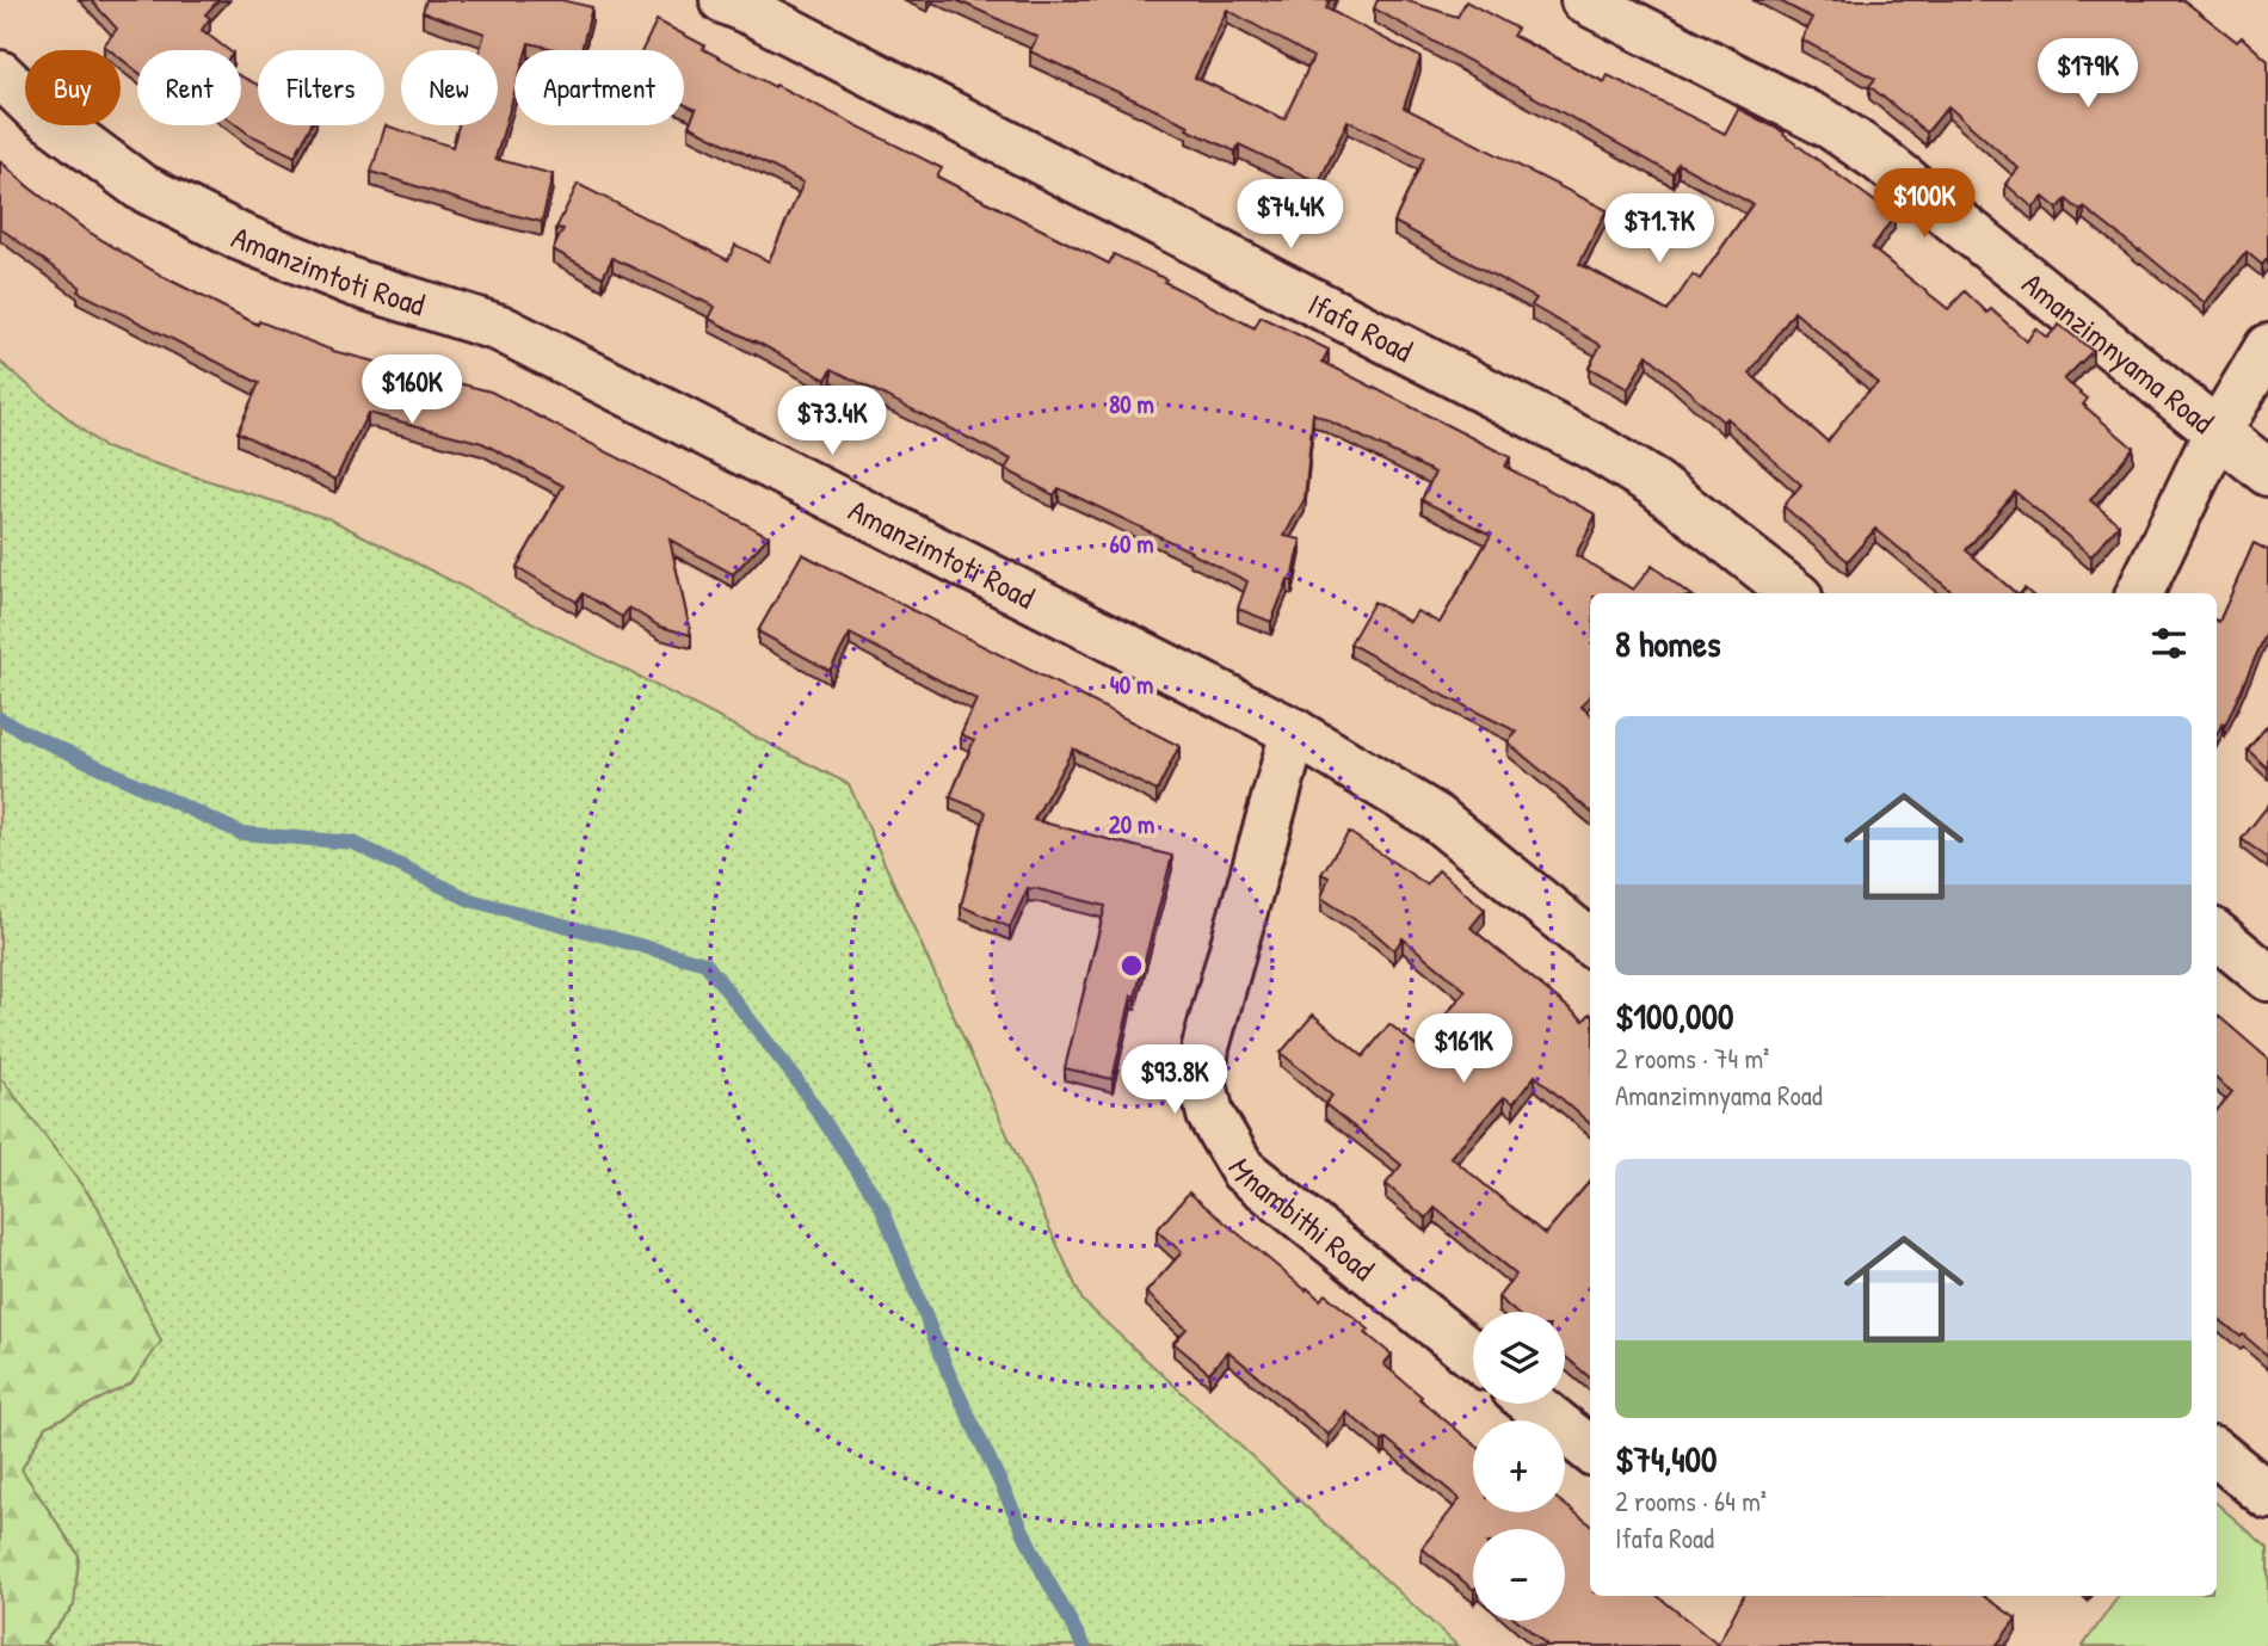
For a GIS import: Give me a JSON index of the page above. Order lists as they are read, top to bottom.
{
  "streets": {
    "street": [
      "Amanzimtoti Road",
      "Ifafa Road",
      "Amanzimnyama Road",
      "Mnambithi Road"
    ]
  },
  "crossings": [
    ["Amanzimtoti Road", "Mnambithi Road"]
  ],
  "page": {
    "price": [
      "$179K",
      "$100K",
      "$74.4K",
      "$71.7K",
      "$160K",
      "$73.4K",
      "$161K",
      "$93.8K"
    ],
    "chip": [
      "Buy",
      "Rent",
      "Filters",
      "New",
      "Apartment"
    ],
    "heading": "8 homes",
    "list": [
      {
        "name": "$100,000",
        "note": "2 rooms · 74 m² · Amanzimnyama Road"
      },
      {
        "name": "$74,400",
        "note": "2 rooms · 64 m² · Ifafa Road"
      }
    ],
    "map_buttons": ["+", "−"]
  },
  "rings": [
    "80 m",
    "60 m",
    "40 m",
    "20 m"
  ]
}
